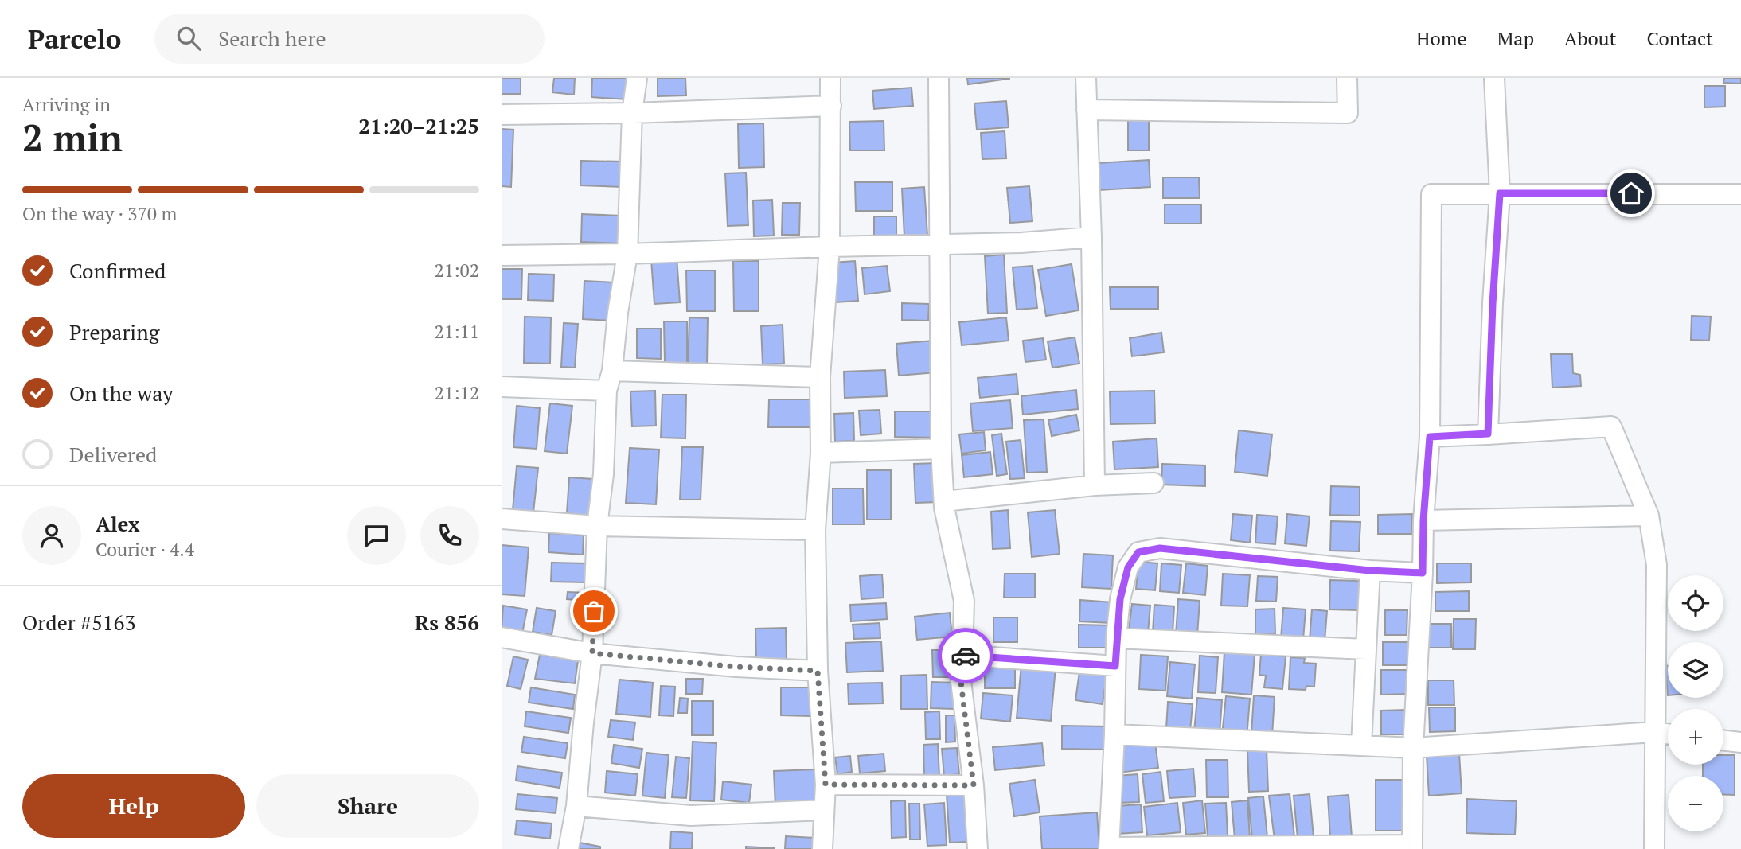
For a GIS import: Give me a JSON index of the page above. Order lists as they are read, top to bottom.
{
  "page": {
    "header": "Parcelo",
    "search": "Search here",
    "nav": [
      "Home",
      "Map",
      "About",
      "Contact"
    ],
    "heading": ["2 min", "Arriving in", "21:20–21:25"],
    "panel": [
      "Alex",
      "Courier · 4.4",
      "Order #5163",
      "Rs 856"
    ],
    "bar": "On the way · 370 m",
    "list": [
      ["Confirmed", "21:02"],
      ["Preparing", "21:11"],
      ["On the way", "21:12"],
      "Delivered"
    ],
    "map_buttons": ["+", "−"],
    "buttons": ["Help", "Share"]
  }
}
